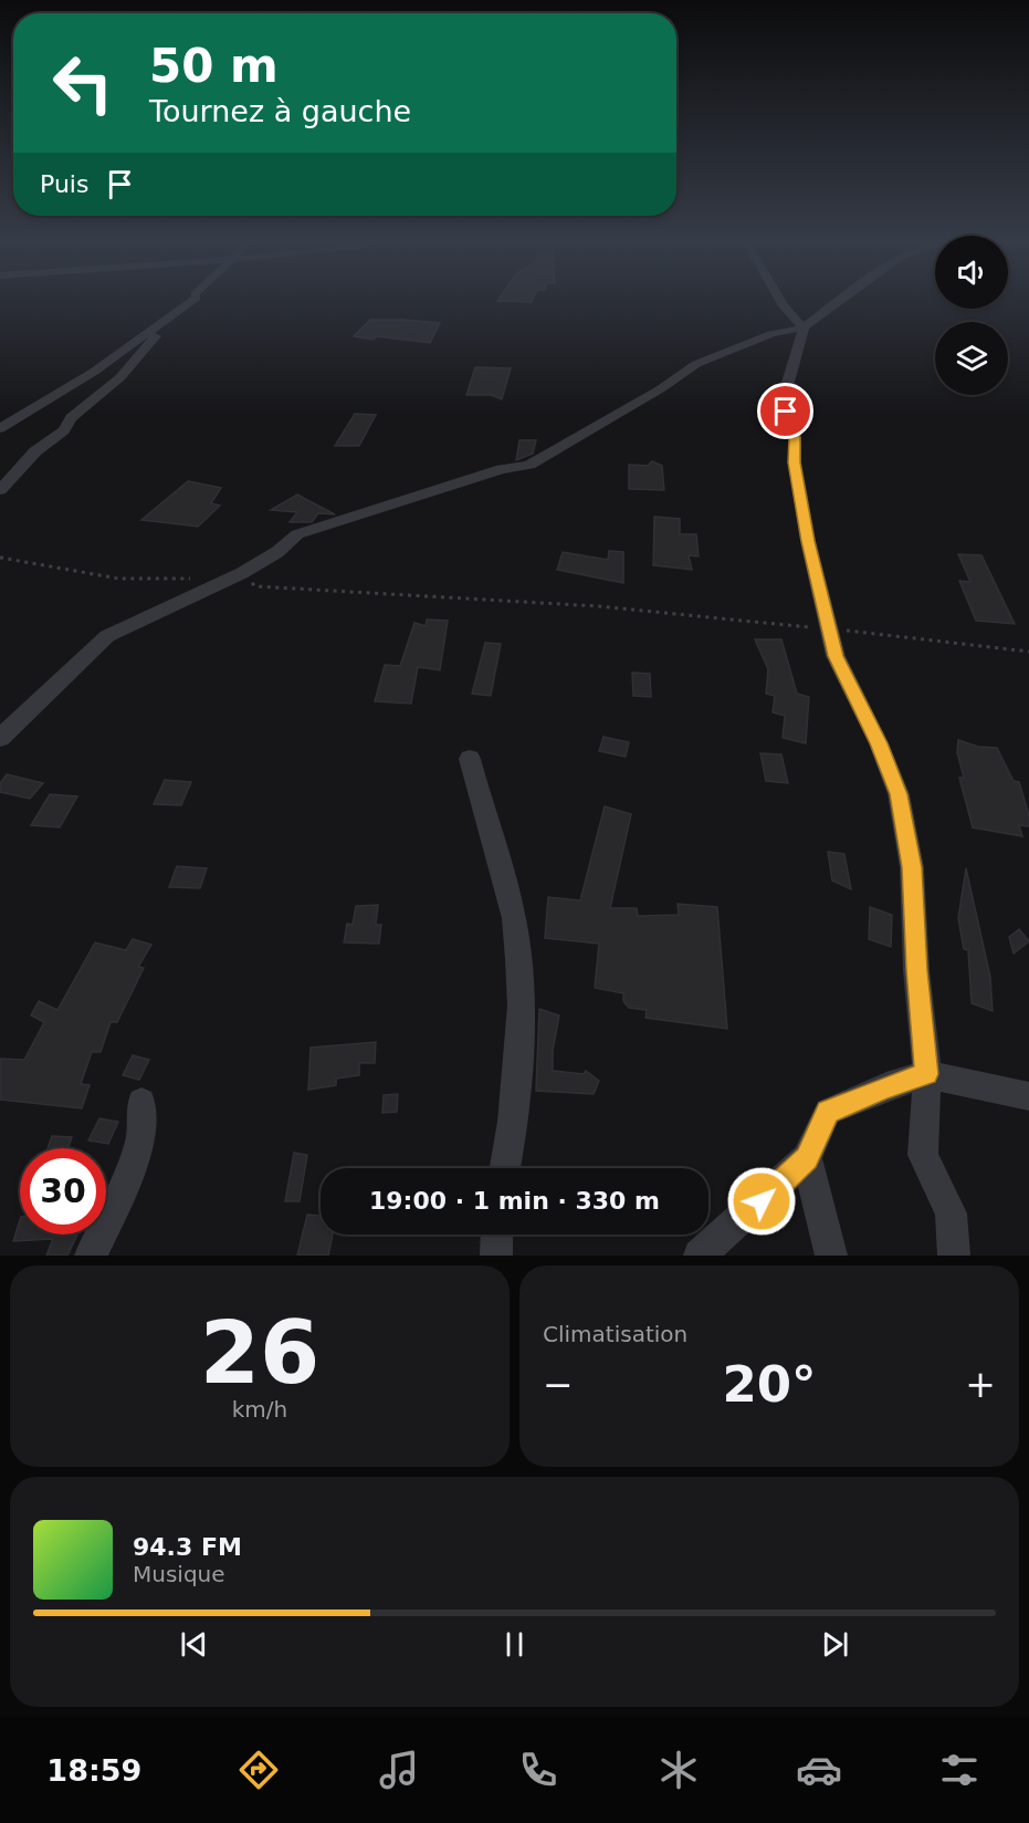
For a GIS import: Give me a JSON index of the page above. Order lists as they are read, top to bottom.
{
  "page": {
    "turn": ["50 m", "Tournez à gauche"],
    "then": "Puis",
    "limit": "30",
    "trip": "19:00 · 1 min · 330 m",
    "tile": [
      ["26", "km/h"],
      "Climatisation"
    ],
    "heat": ["−", "20°", "+"],
    "song": ["94.3 FM", "Musique"],
    "tabs": "18:59"
  }
}
